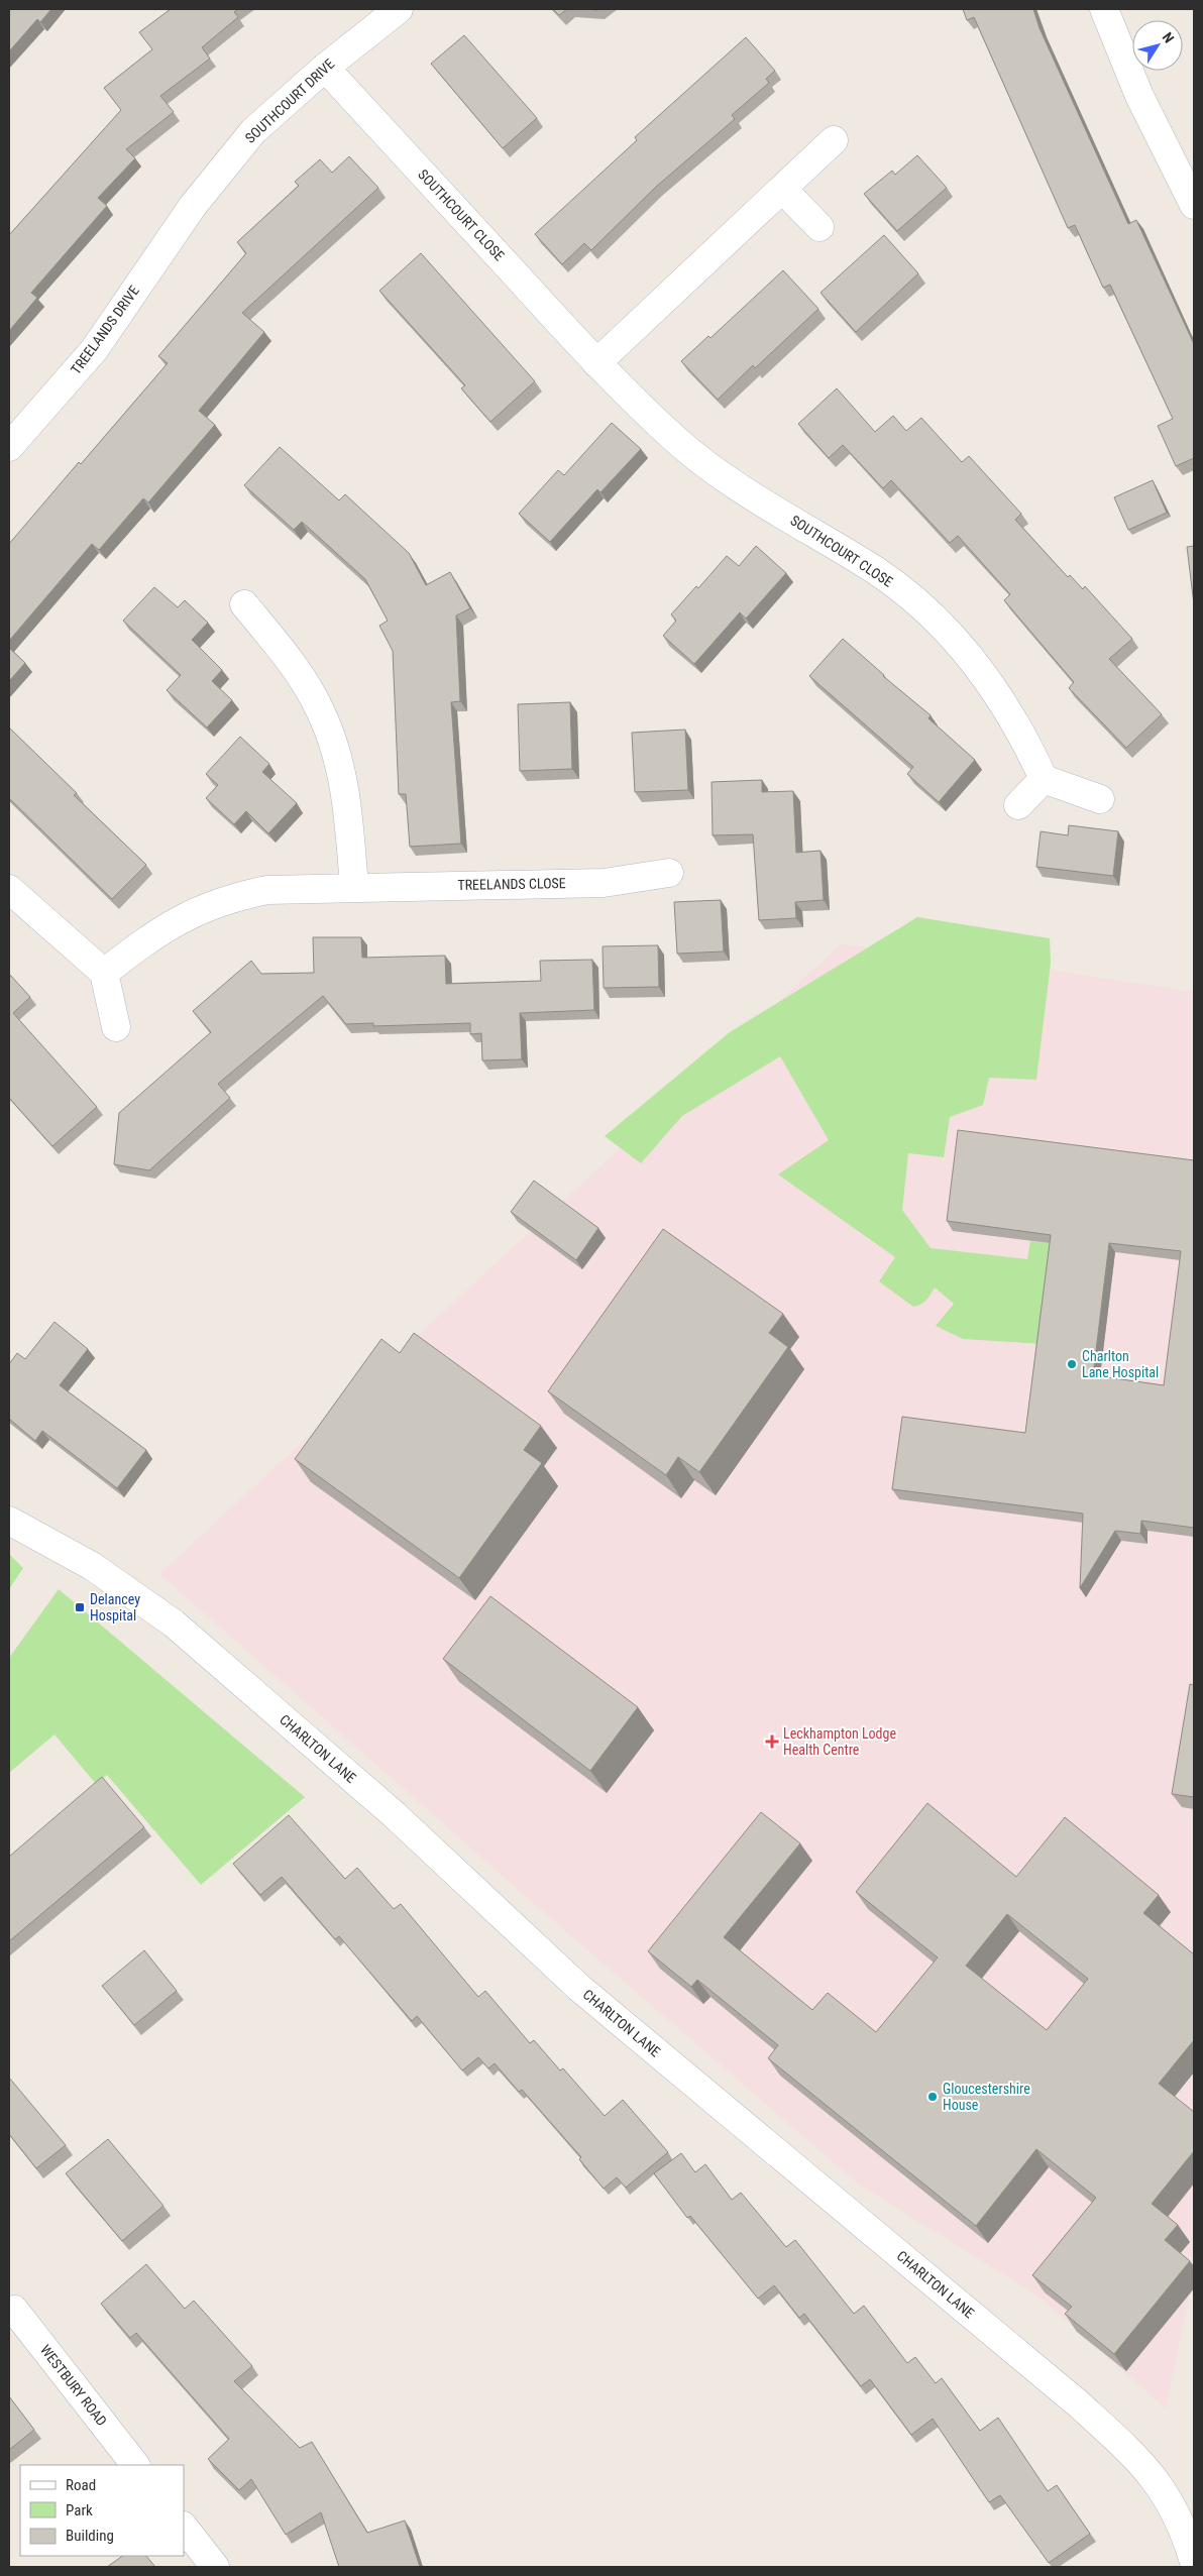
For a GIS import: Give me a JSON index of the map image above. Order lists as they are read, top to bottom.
{
  "streets": {
    "street": [
      "SOUTHCOURT DRIVE",
      "SOUTHCOURT CLOSE",
      "TREELANDS DRIVE",
      "TREELANDS CLOSE",
      "CHARLTON LANE",
      "WESTBURY ROAD"
    ]
  },
  "crossings": [
    ["SOUTHCOURT DRIVE", "SOUTHCOURT CLOSE"],
    ["SOUTHCOURT DRIVE", "TREELANDS DRIVE"]
  ],
  "places": {
    "other": ["Charlton Lane Hospital", "Gloucestershire House"],
    "transit": ["Delancey Hospital"],
    "health": ["Leckhampton Lodge Health Centre"]
  },
  "legend": ["Road", "Park", "Building"],
  "north": "top right"
}
